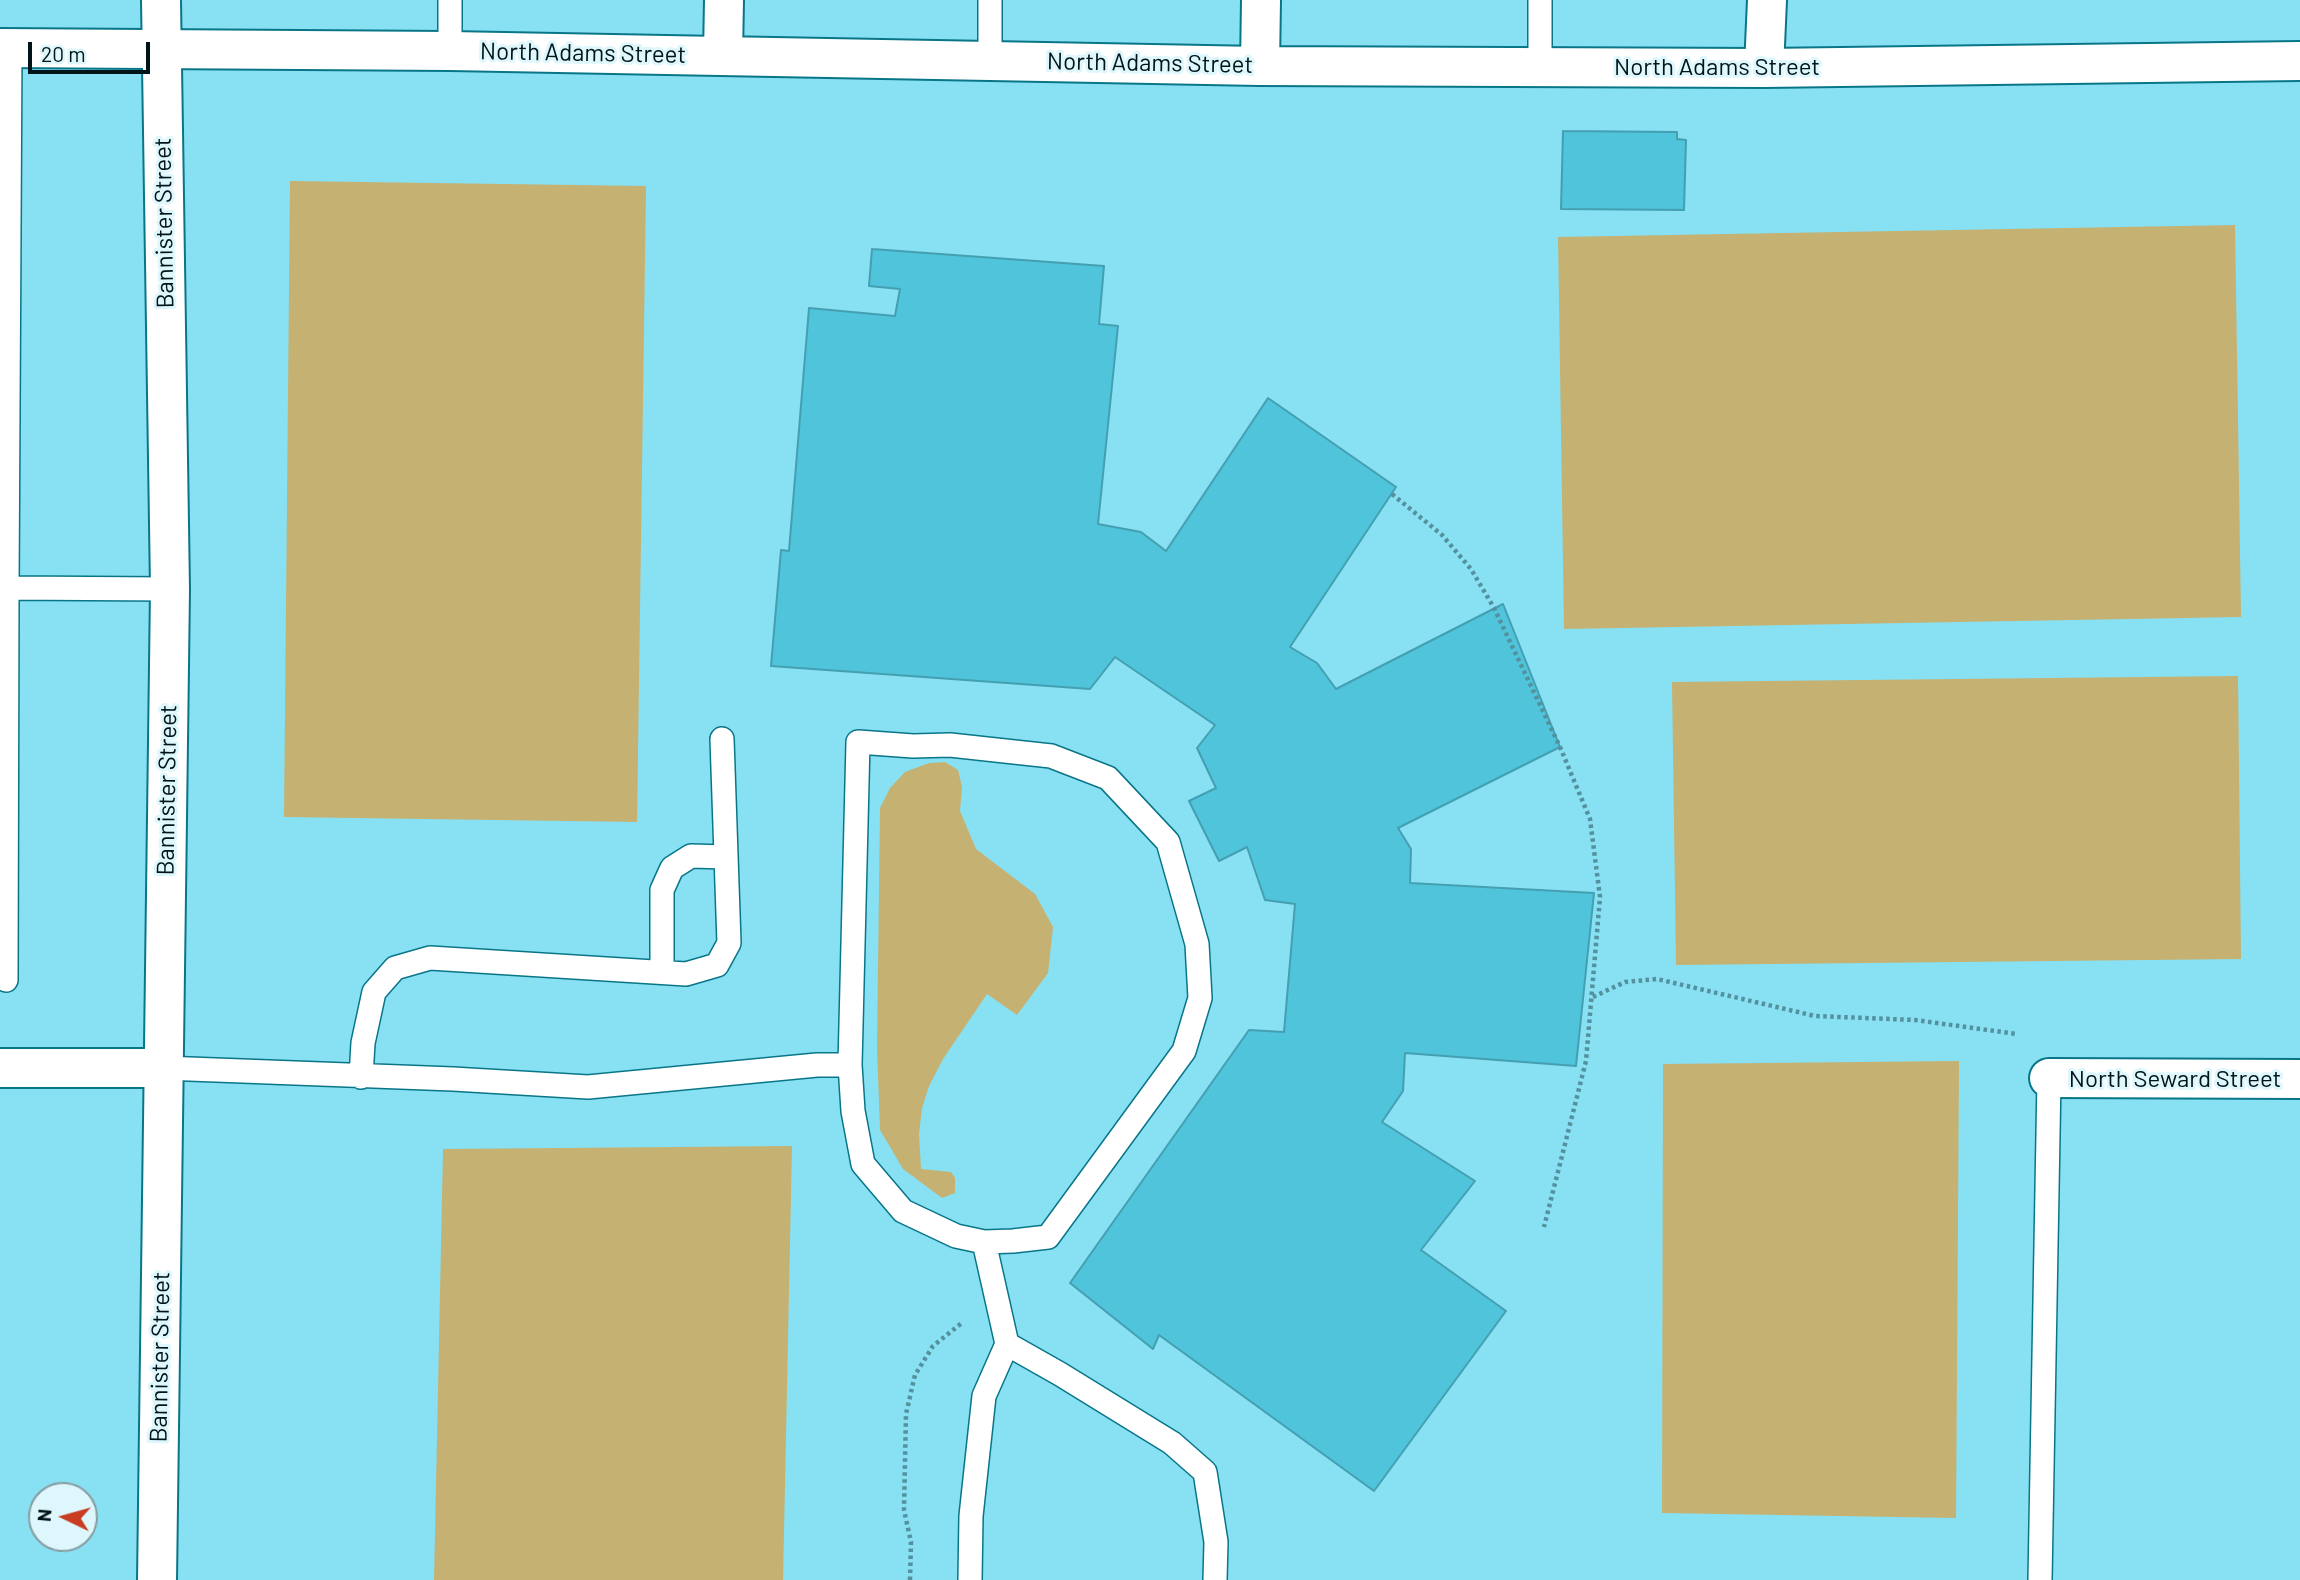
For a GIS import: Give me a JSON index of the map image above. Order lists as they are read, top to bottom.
{
  "streets": {
    "street": ["North Adams Street", "Bannister Street", "North Seward Street"]
  },
  "crossings": [
    ["North Adams Street", "Bannister Street"]
  ],
  "scale_bar": "20 m",
  "north": "left"
}
